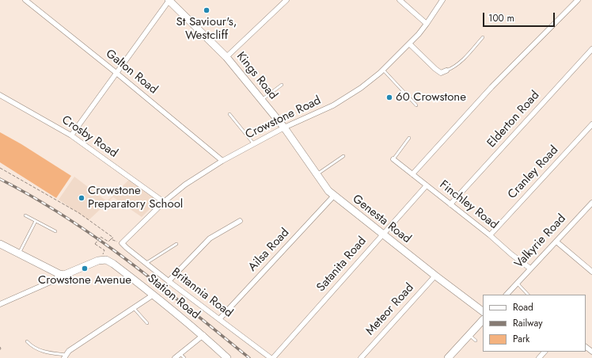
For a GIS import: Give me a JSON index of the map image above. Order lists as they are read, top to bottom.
{
  "streets": {
    "street": [
      "Galton Road",
      "Kings Road",
      "Crowstone Road",
      "Elderton Road",
      "Crosby Road",
      "Cranley Road",
      "Finchley Road",
      "Genesta Road",
      "Valkyrie Road",
      "Ailsa Road",
      "Satanita Road",
      "Britannia Road",
      "Station Road",
      "Meteor Road"
    ]
  },
  "crossings": [
    ["Galton Road", "Crowstone Road"],
    ["Kings Road", "Crowstone Road"],
    ["Kings Road", "Genesta Road"],
    ["Crowstone Road", "Crosby Road"],
    ["Crowstone Road", "Genesta Road"],
    ["Crowstone Road", "Britannia Road"],
    ["Elderton Road", "Finchley Road"],
    ["Cranley Road", "Finchley Road"],
    ["Finchley Road", "Valkyrie Road"],
    ["Finchley Road", "Satanita Road"],
    ["Genesta Road", "Ailsa Road"],
    ["Genesta Road", "Satanita Road"],
    ["Genesta Road", "Meteor Road"],
    ["Ailsa Road", "Britannia Road"]
  ],
  "places": [
    "St Saviour's, Westcliff",
    "60 Crowstone",
    "Crowstone Preparatory School",
    "Crowstone Avenue"
  ],
  "legend": ["Road", "Railway", "Park"],
  "scale_bar": "100 m"
}
